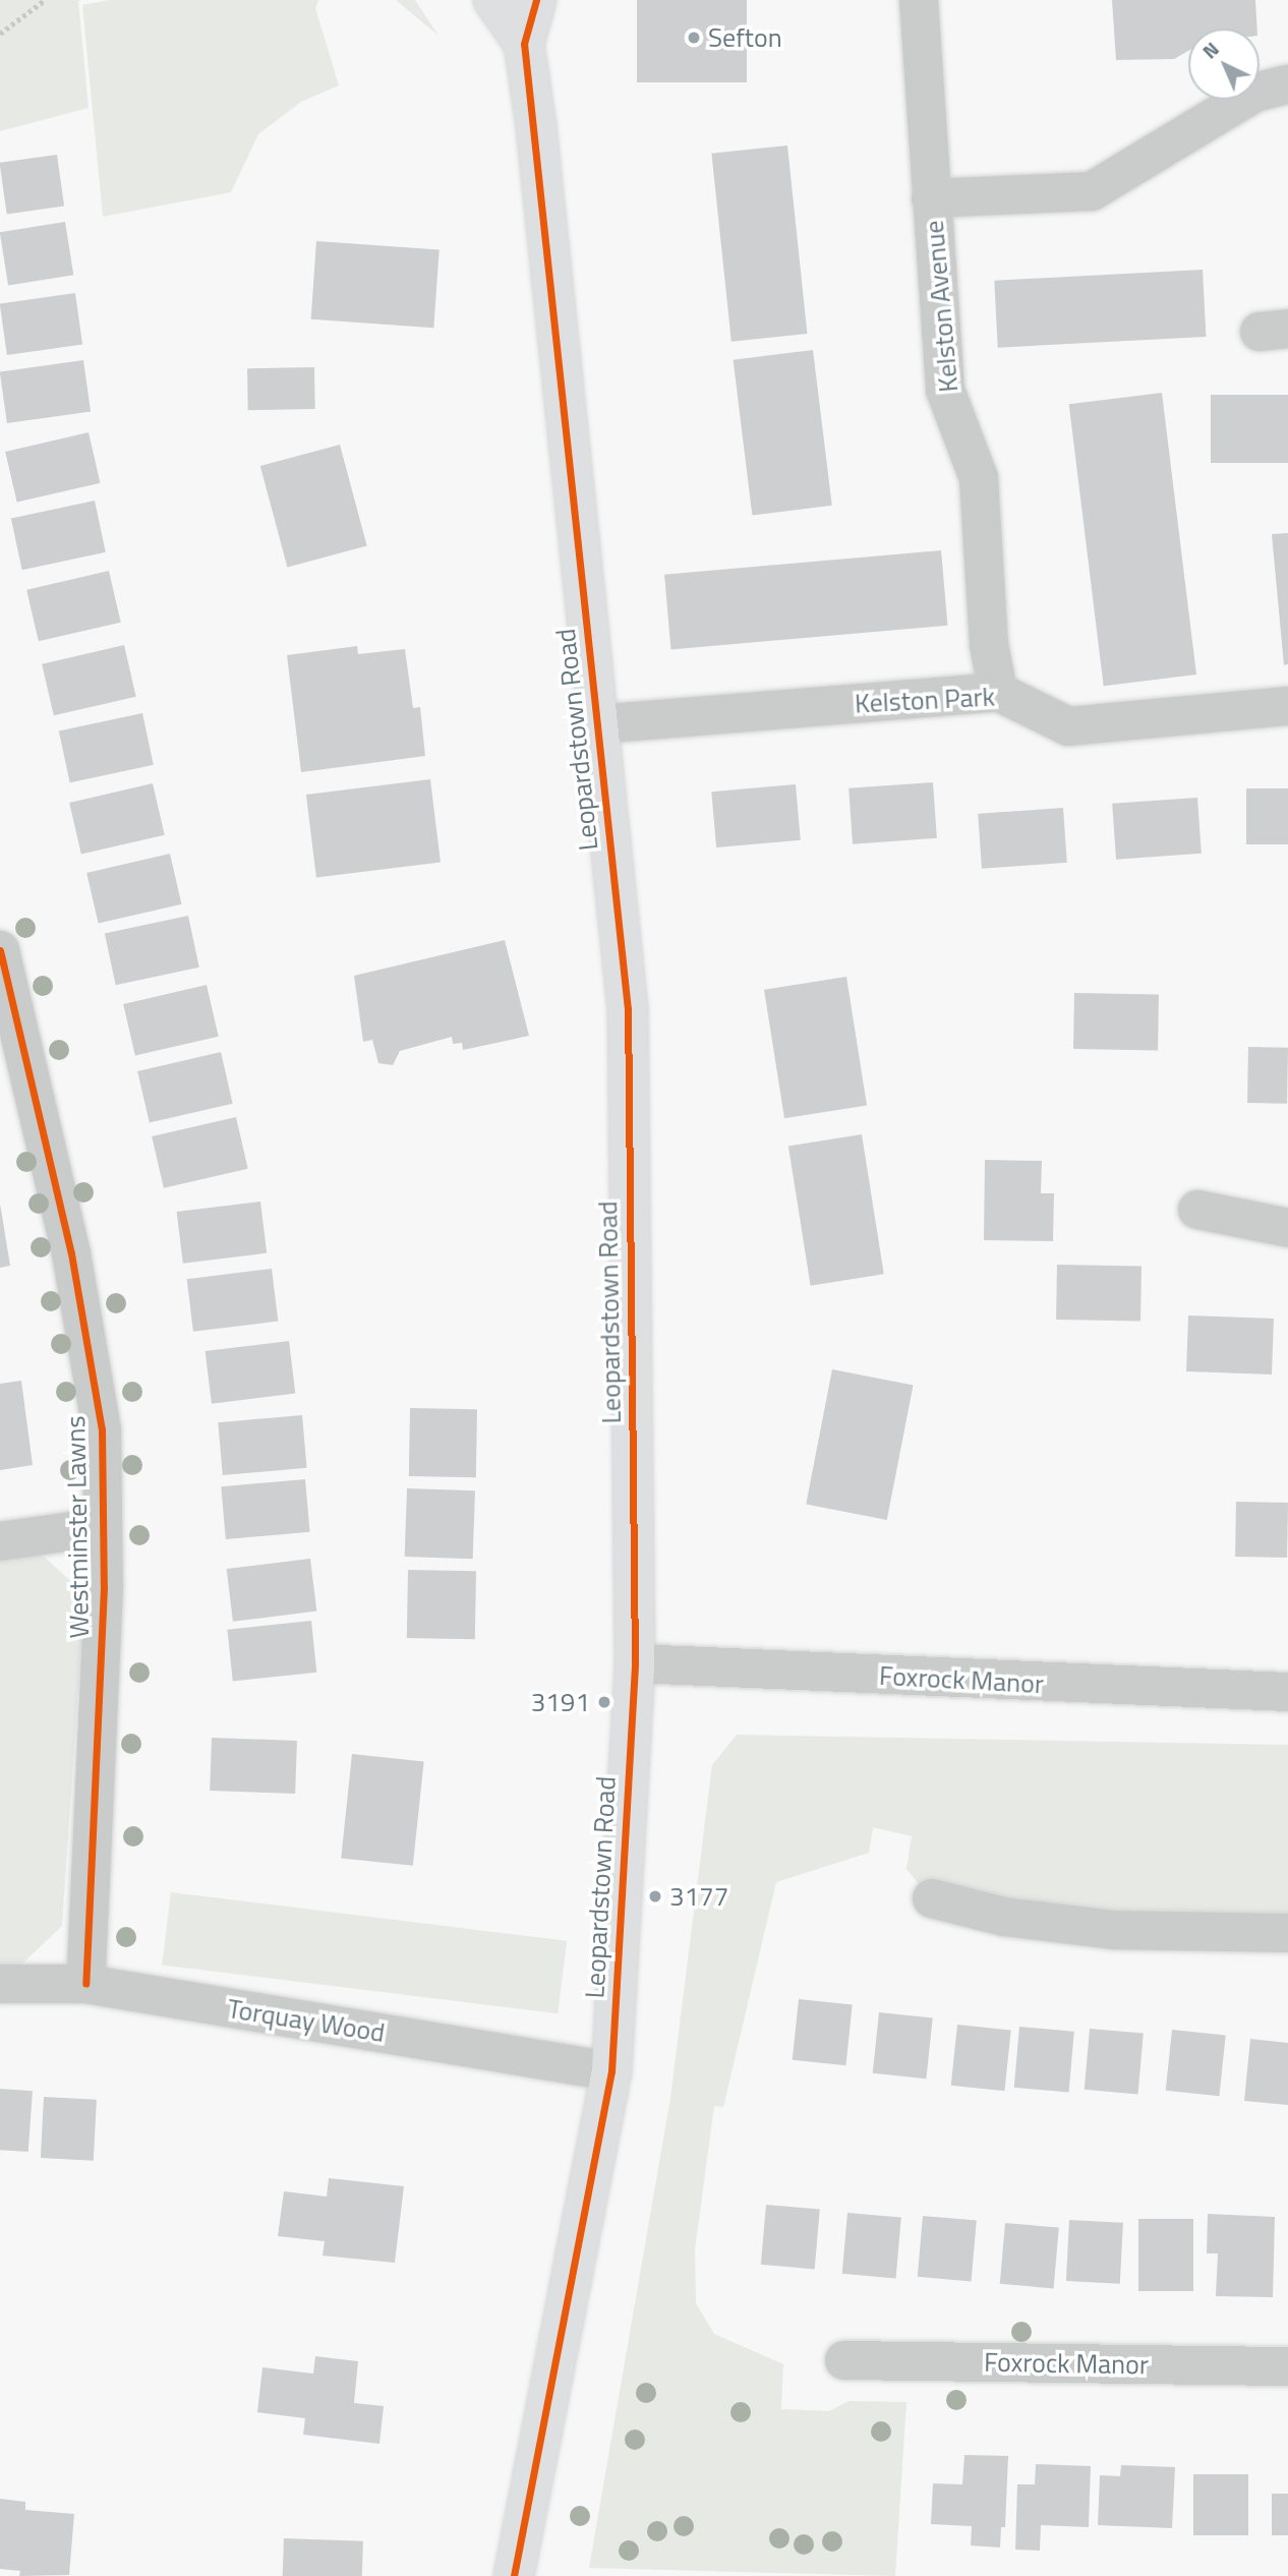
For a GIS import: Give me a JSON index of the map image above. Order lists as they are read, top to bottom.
{
  "streets": {
    "main road": ["Leopardstown Road"],
    "street": [
      "Kelston Avenue",
      "Kelston Park",
      "Westminster Lawns",
      "Foxrock Manor",
      "Torquay Wood"
    ]
  },
  "crossings": [
    ["Kelston Avenue", "Kelston Park"],
    ["Kelston Park", "Leopardstown Road"],
    ["Leopardstown Road", "Foxrock Manor"],
    ["Leopardstown Road", "Torquay Wood"],
    ["Westminster Lawns", "Torquay Wood"]
  ],
  "places": ["Sefton", "3191", "3177"],
  "north": "top left"
}
